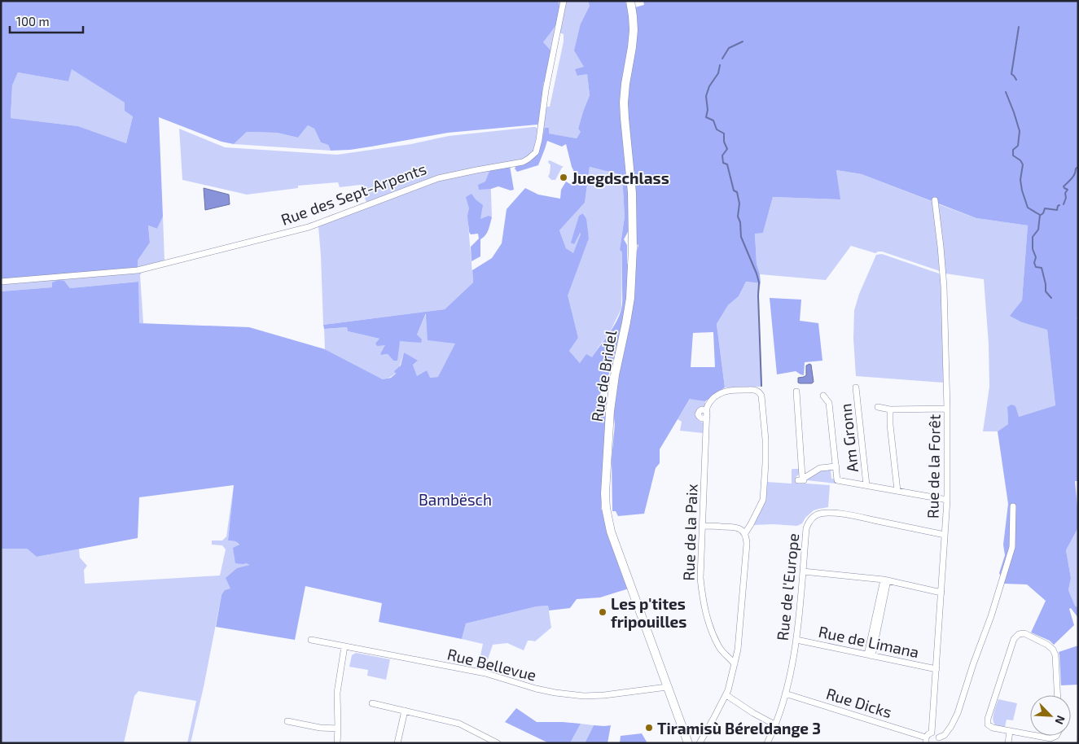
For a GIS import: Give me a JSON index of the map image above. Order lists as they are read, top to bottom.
{
  "streets": {
    "main road": ["Rue de Bridel"],
    "street": [
      "Rue des Sept-Arpents",
      "Am Gronn",
      "Rue de la Forêt",
      "Rue de la Paix",
      "Rue de l'Europe",
      "Rue de Limana",
      "Rue Bellevue",
      "Rue Dicks"
    ]
  },
  "crossings": [
    ["Rue de Bridel", "Rue Bellevue"],
    ["Am Gronn", "Rue de la Forêt"],
    ["Rue de la Forêt", "Rue de l'Europe"],
    ["Rue de la Forêt", "Rue de Limana"],
    ["Rue de l'Europe", "Rue de Limana"],
    ["Rue de l'Europe", "Rue Dicks"]
  ],
  "parks": ["Bambësch"],
  "places": ["Juegdschlass", "Les p'tites fripouilles", "Tiramisù Béreldange 3"],
  "scale_bar": "100 m",
  "north": "bottom right"
}
